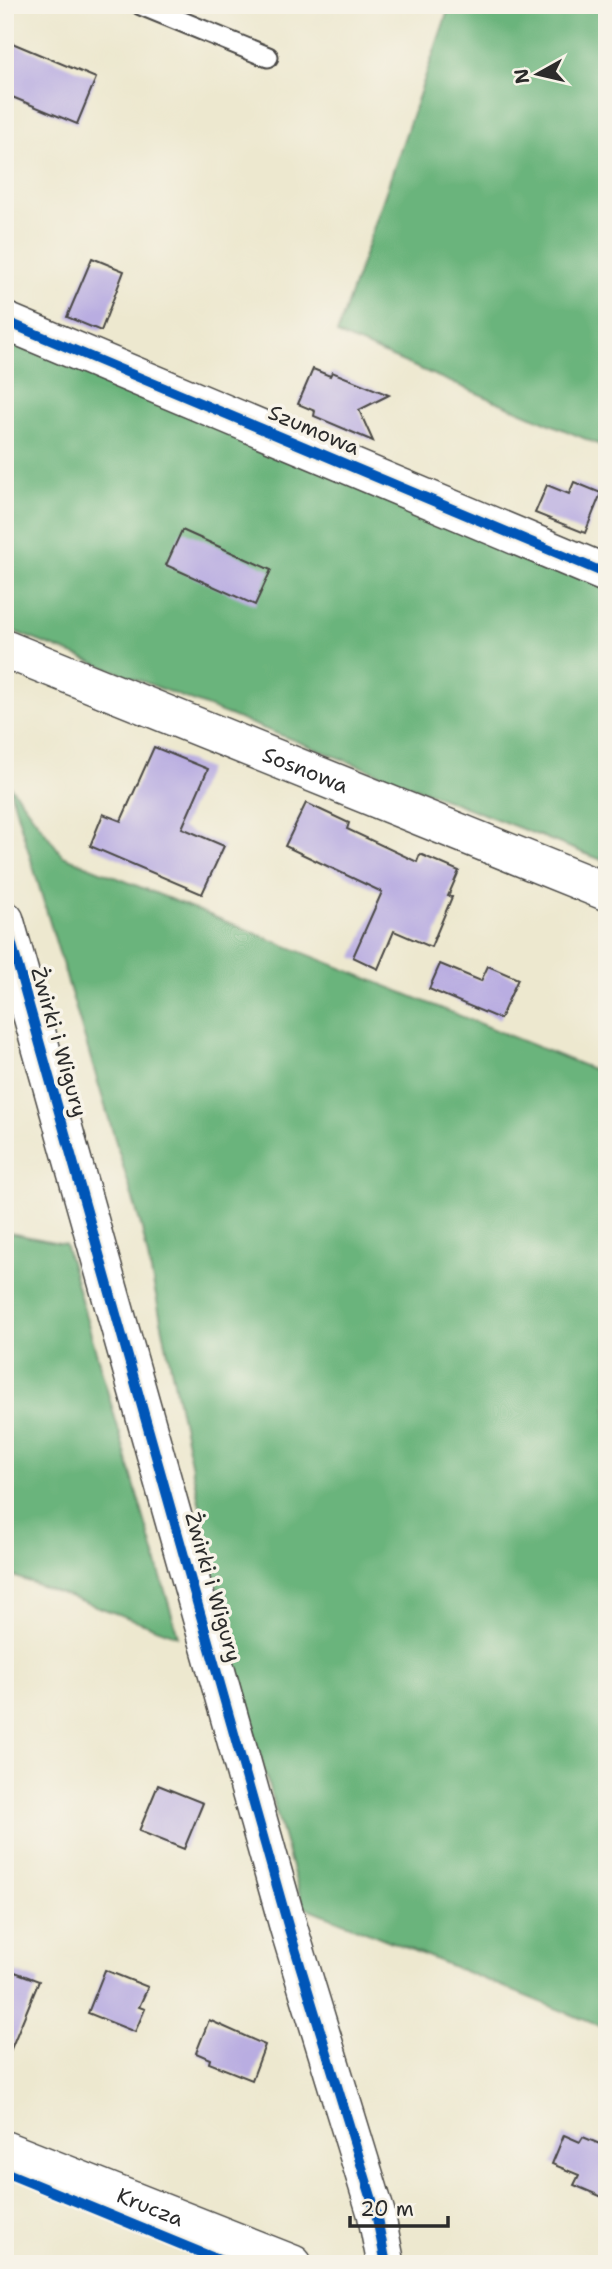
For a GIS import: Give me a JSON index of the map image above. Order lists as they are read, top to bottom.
{
  "streets": {
    "street": [
      "Szumowa",
      "Sosnowa",
      "Żwirki i Wigury",
      "Krucza"
    ]
  },
  "scale_bar": "20 m",
  "north": "left"
}
